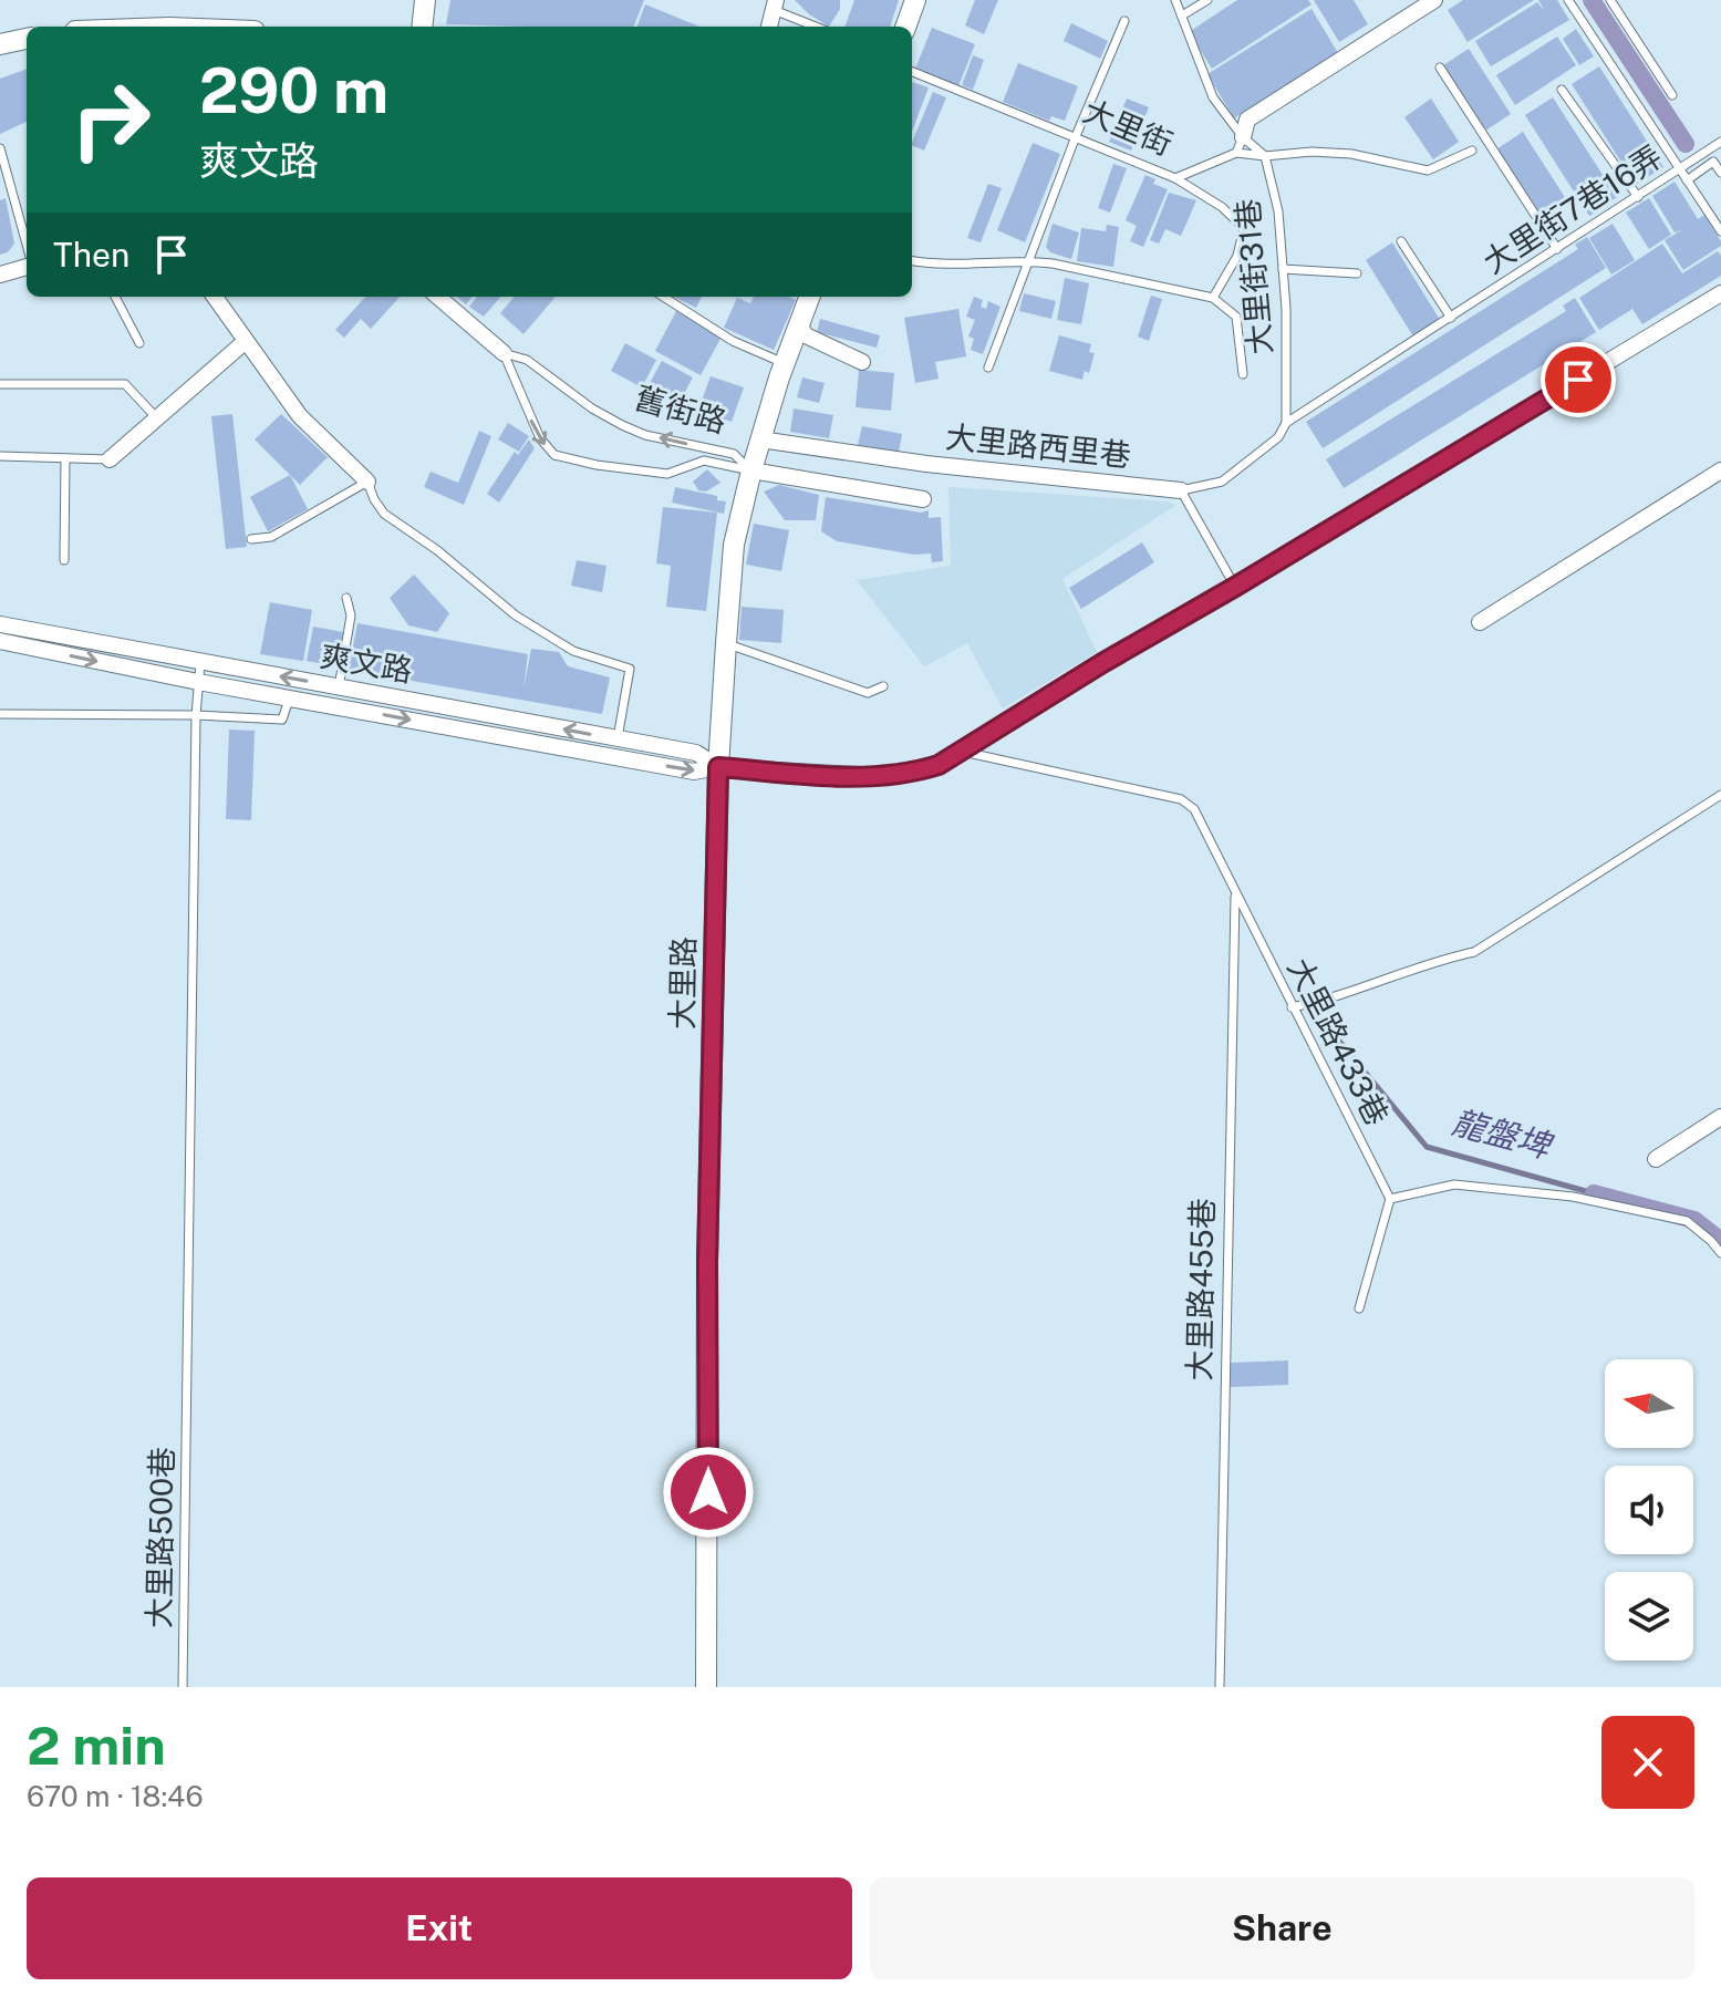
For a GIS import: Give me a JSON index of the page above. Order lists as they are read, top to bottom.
{
  "streets": {
    "street": [
      "大里街",
      "舊街路",
      "大里路西里巷",
      "爽文路",
      "大里路"
    ],
    "lane": [
      "大里街7巷16弄",
      "大里街31巷",
      "大里路433巷",
      "大里路455巷",
      "大里路500巷"
    ]
  },
  "crossings": [
    ["大里街", "大里街31巷"],
    ["大里街7巷16弄", "大里街31巷"],
    ["大里街7巷16弄", "大里路西里巷"],
    ["大里街31巷", "大里路西里巷"],
    ["舊街路", "大里路"],
    ["大里路西里巷", "大里路"],
    ["爽文路", "大里路"],
    ["爽文路", "大里路433巷"],
    ["爽文路", "大里路500巷"],
    ["大里路433巷", "大里路455巷"]
  ],
  "water": ["龍盤埤"],
  "north": "left",
  "page": {
    "turn": ["290 m", "爽文路"],
    "then": "Then",
    "heading": ["2 min", "670 m · 18:46"],
    "buttons": ["Exit", "Share"]
  }
}
